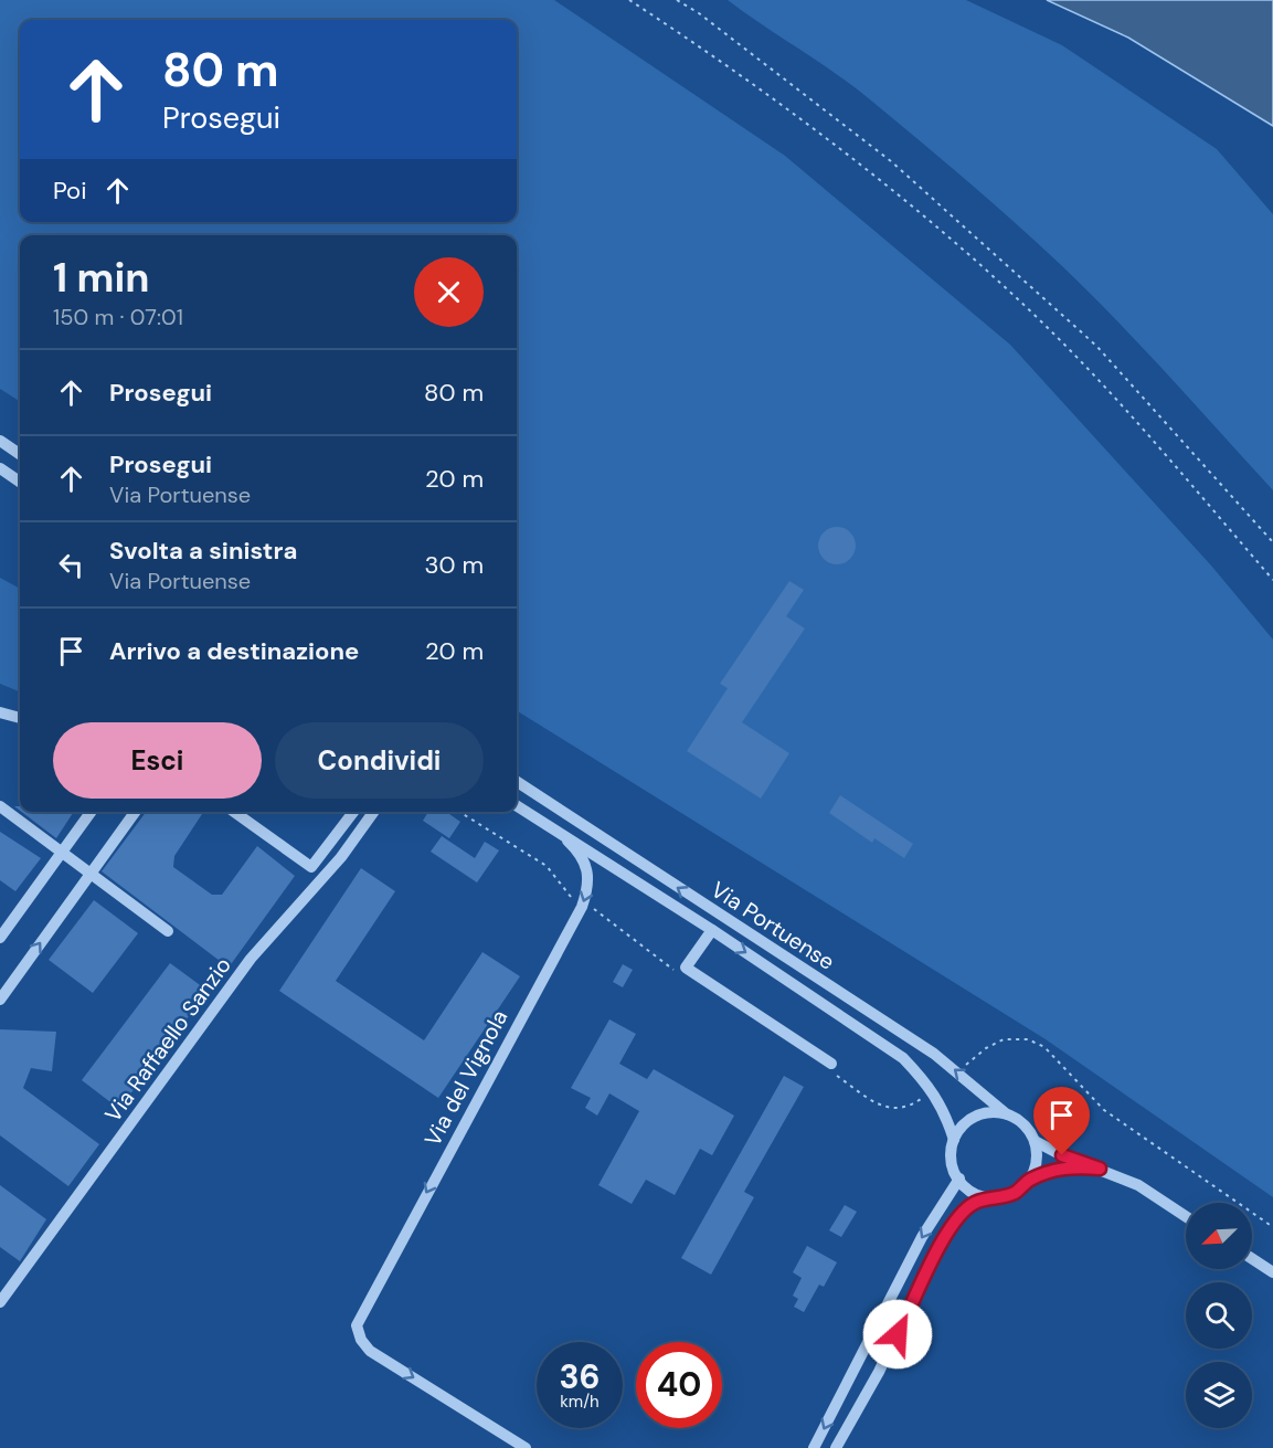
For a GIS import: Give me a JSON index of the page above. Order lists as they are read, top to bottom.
{
  "streets": {
    "street": ["Via Portuense", "Via Raffaello Sanzio", "Via del Vignola"]
  },
  "crossings": [
    ["Via Portuense", "Via del Vignola"]
  ],
  "north": "bottom left",
  "page": {
    "turn": ["80 m", "Prosegui"],
    "then": "Poi",
    "heading": ["1 min", "150 m · 07:01"],
    "list": [
      {
        "name": "Prosegui",
        "value": "80 m"
      },
      {
        "name": "Prosegui",
        "note": "Via Portuense",
        "value": "20 m"
      },
      {
        "name": "Svolta a sinistra",
        "note": "Via Portuense",
        "value": "30 m"
      },
      {
        "name": "Arrivo a destinazione",
        "value": "20 m"
      }
    ],
    "buttons": ["Esci", "Condividi"],
    "speed": "36 km/h",
    "limit": "40"
  }
}
